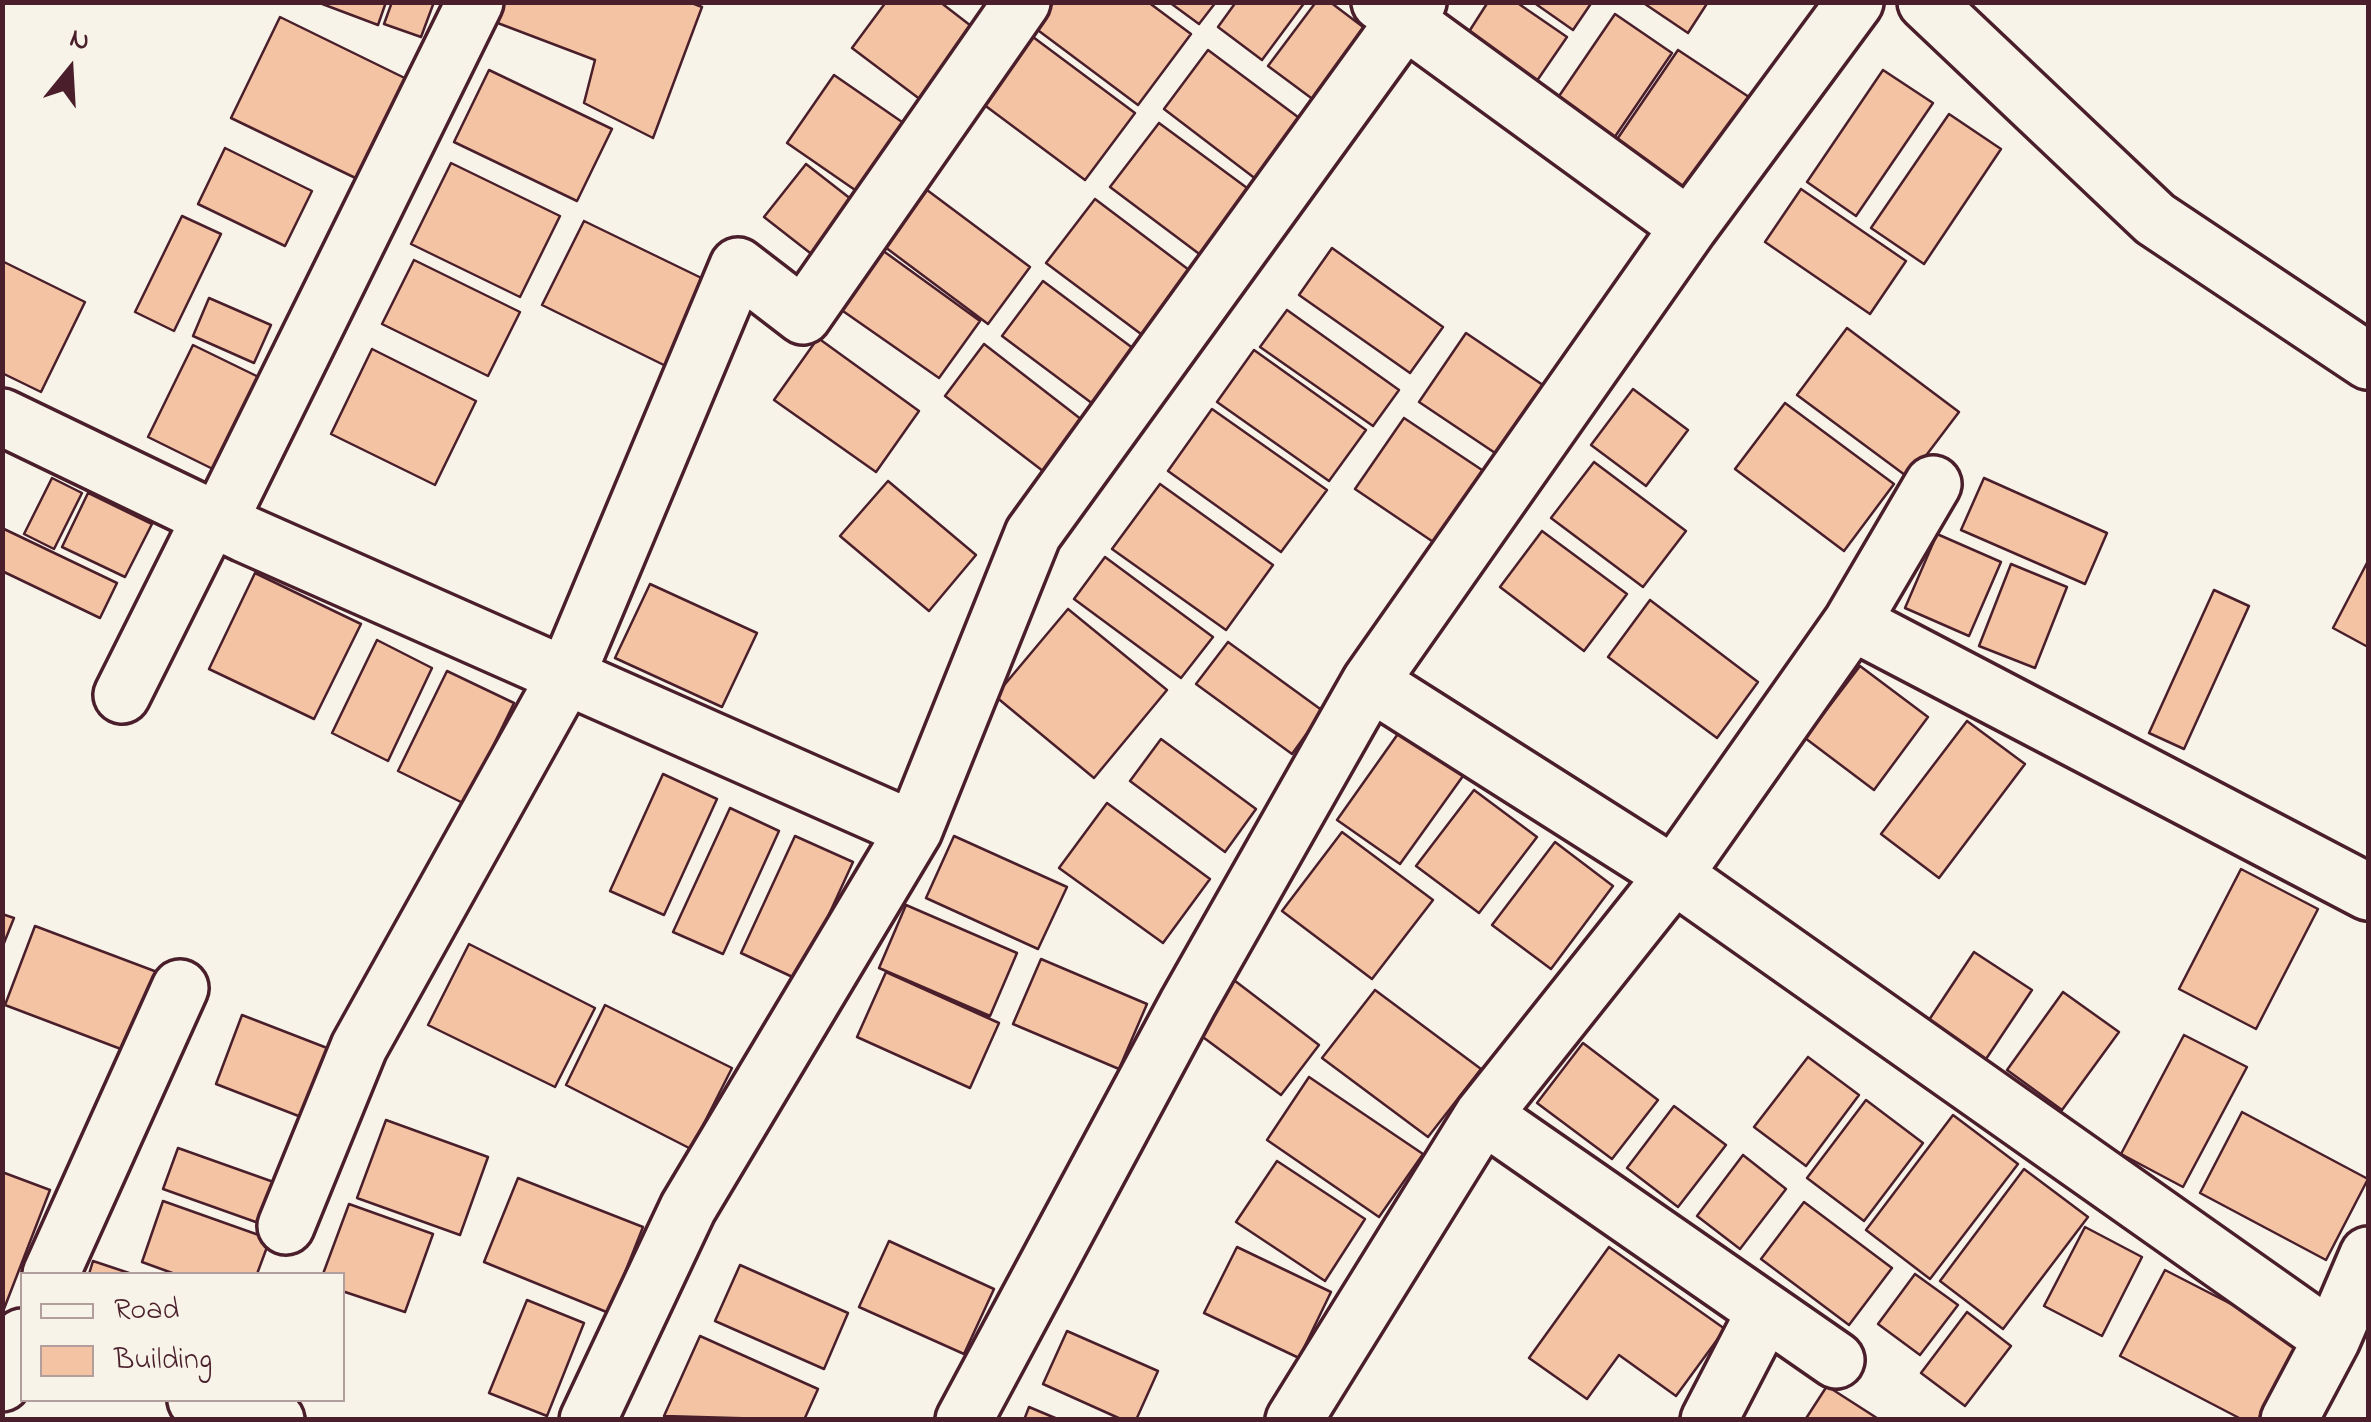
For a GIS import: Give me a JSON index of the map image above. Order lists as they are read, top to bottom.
{
  "legend": ["Road", "Building"],
  "north": "top"
}
